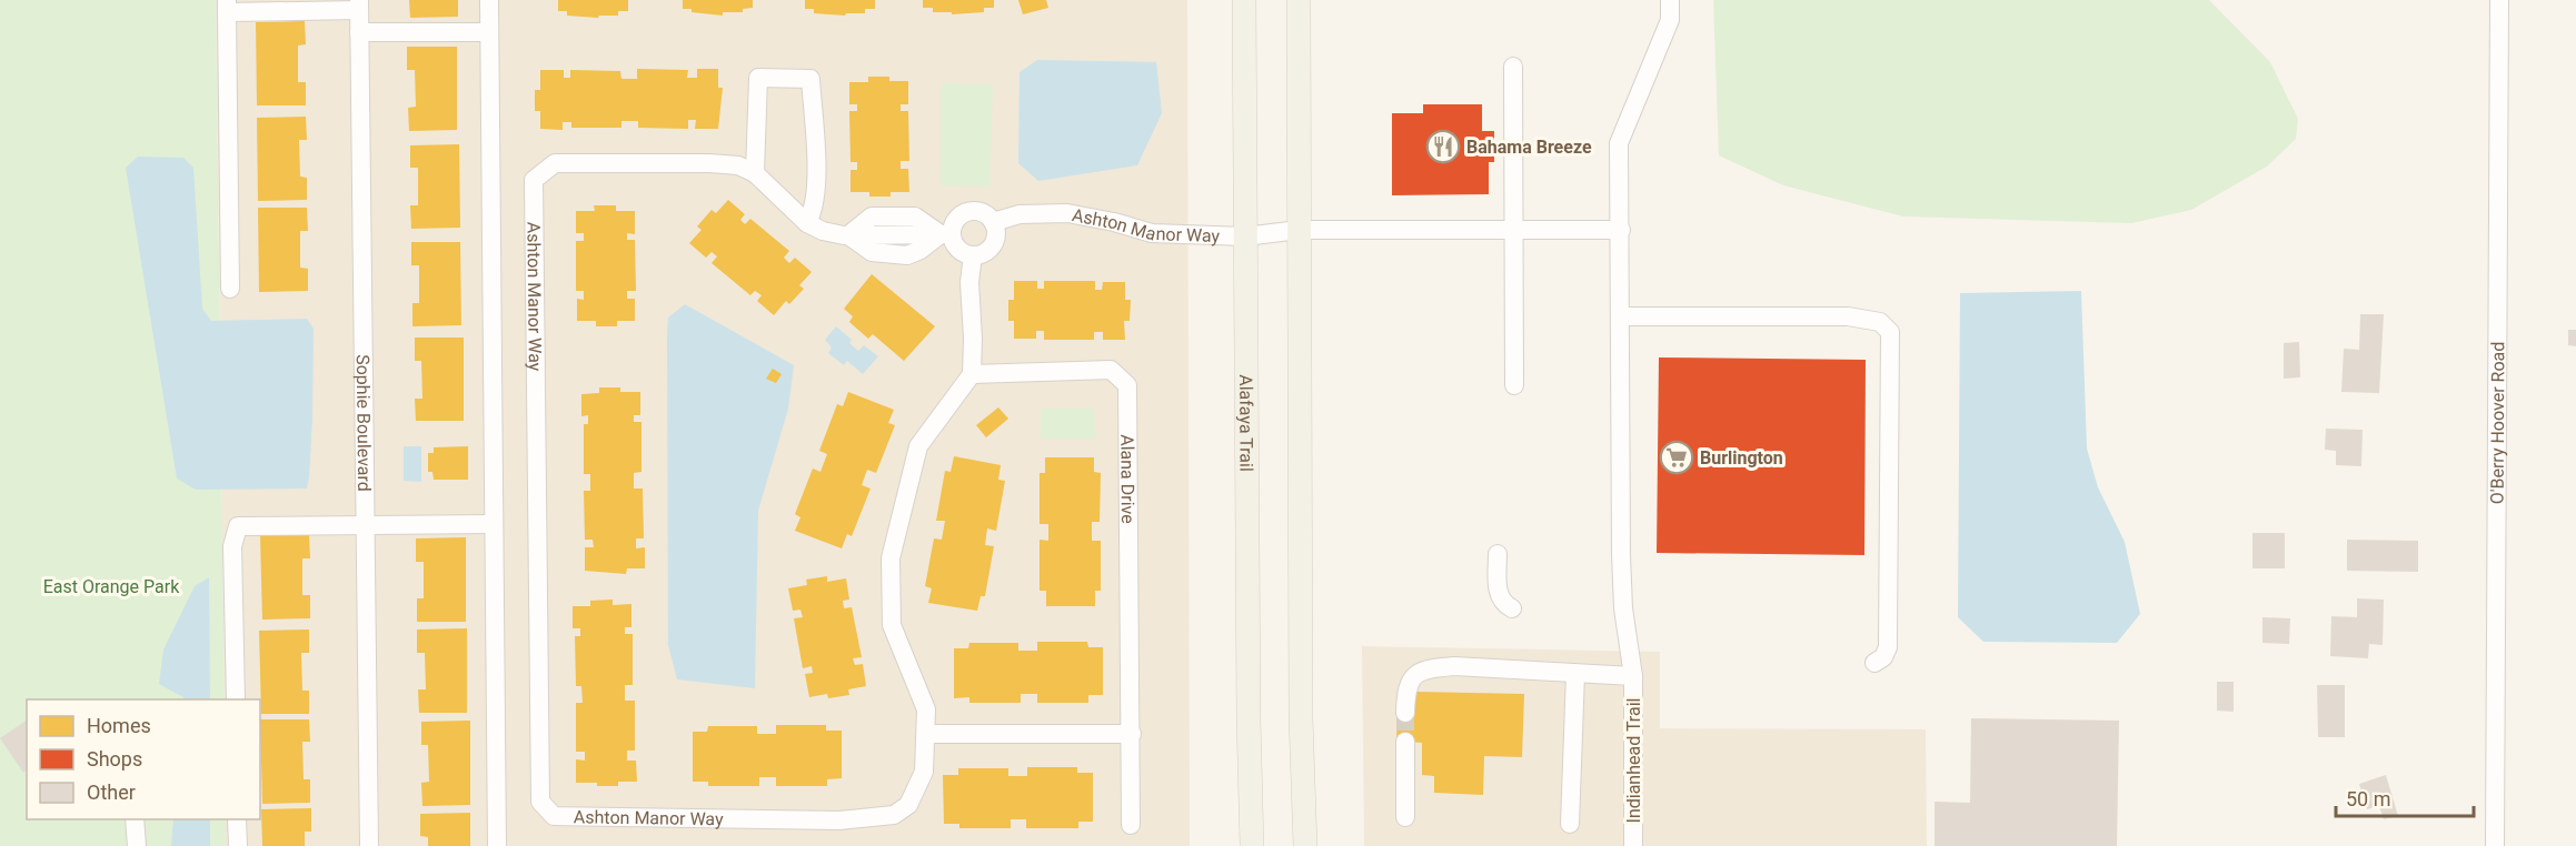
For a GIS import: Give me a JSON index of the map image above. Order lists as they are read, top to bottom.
{
  "streets": {
    "main road": ["Alafaya Trail"],
    "street": [
      "Ashton Manor Way",
      "Sophie Boulevard",
      "O'Berry Hoover Road",
      "Alana Drive",
      "Indianhead Trail"
    ]
  },
  "crossings": [
    ["Ashton Manor Way", "Alafaya Trail"],
    ["Ashton Manor Way", "Alana Drive"],
    ["Ashton Manor Way", "Indianhead Trail"]
  ],
  "parks": ["East Orange Park"],
  "places": {
    "restaurant": ["Bahama Breeze"],
    "supermarket": ["Burlington"]
  },
  "legend": ["Homes", "Shops", "Other"],
  "scale_bar": "50 m"
}
